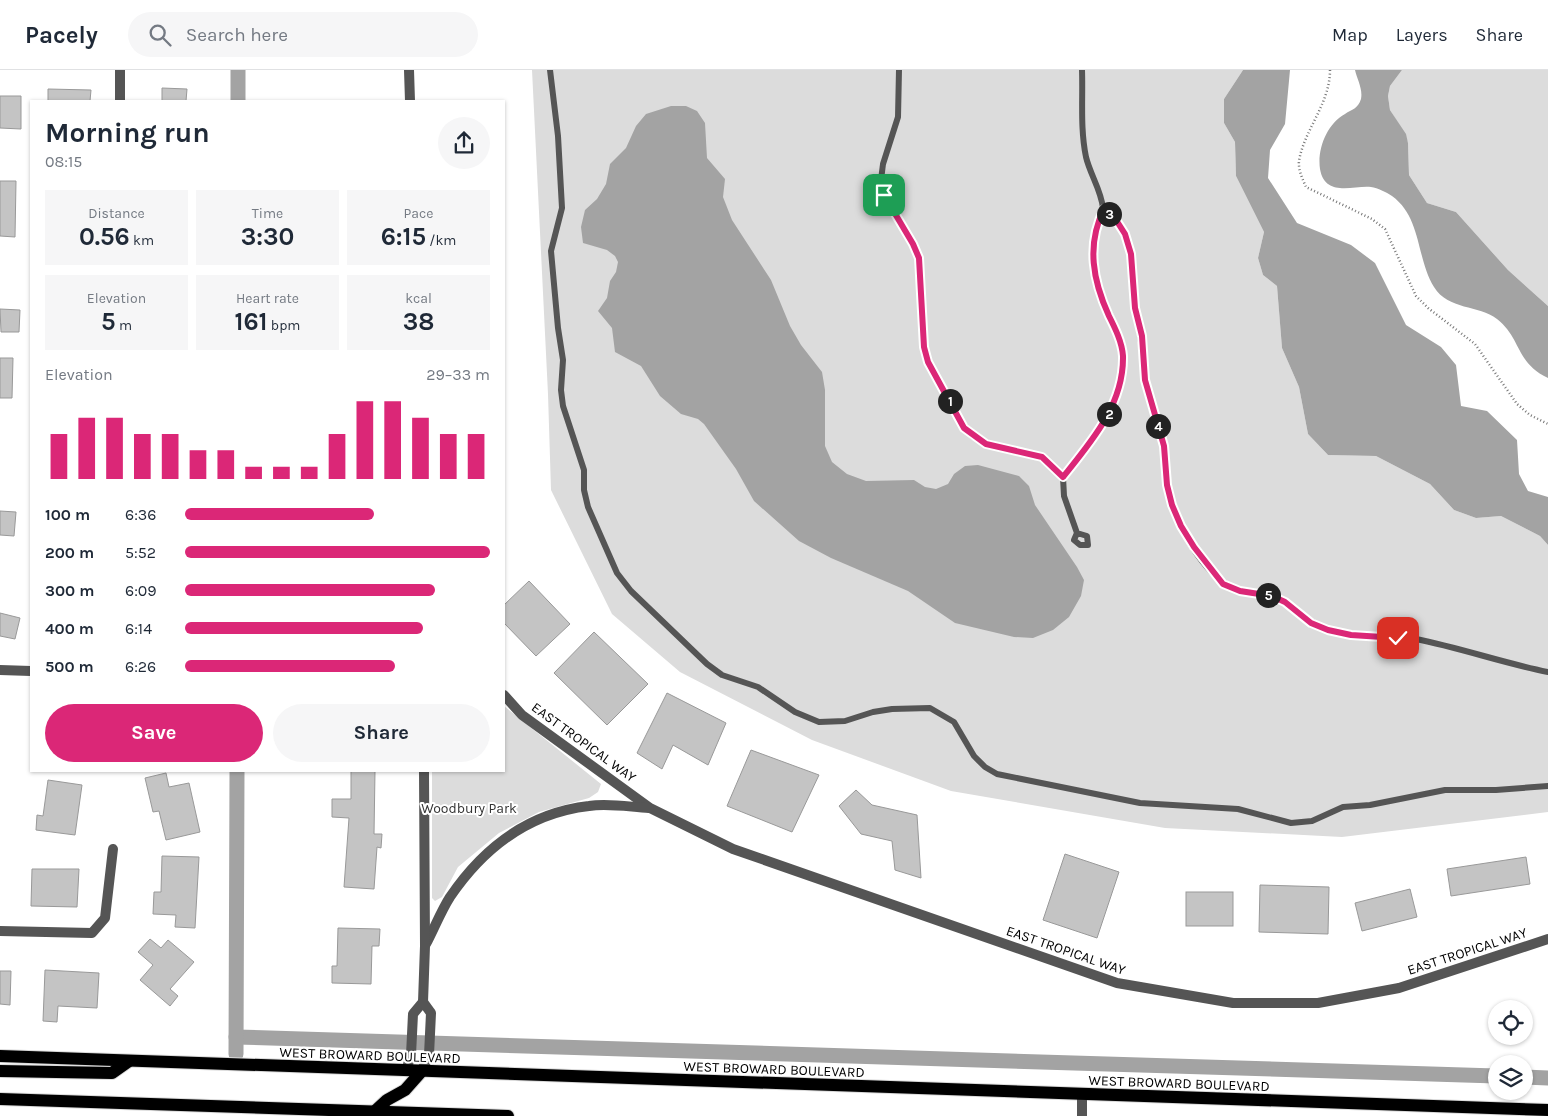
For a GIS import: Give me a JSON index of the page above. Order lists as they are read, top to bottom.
{
  "streets": {
    "main road": ["WEST BROWARD BOULEVARD"],
    "street": ["EAST TROPICAL WAY"]
  },
  "parks": ["Woodbury Park"],
  "page": {
    "header": "Pacely",
    "search": "Search here",
    "nav": ["Map", "Layers", "Share"],
    "heading": ["Morning run", "08:15"],
    "stats": [
      ["Distance", "0.56 km"],
      ["Time", "3:30"],
      ["Pace", "6:15 /km"],
      ["Elevation", "5 m"],
      ["Heart rate", "161 bpm"],
      ["kcal", "38"]
    ],
    "pins": [
      "3",
      "1",
      "2",
      "4",
      "5"
    ],
    "chart": ["Elevation", "29–33 m"],
    "list": [
      {
        "name": "100 m",
        "note": "6:36"
      },
      {
        "name": "200 m",
        "note": "5:52"
      },
      {
        "name": "300 m",
        "note": "6:09"
      },
      {
        "name": "400 m",
        "note": "6:14"
      },
      {
        "name": "500 m",
        "note": "6:26"
      }
    ],
    "buttons": ["Save", "Share"]
  }
}
